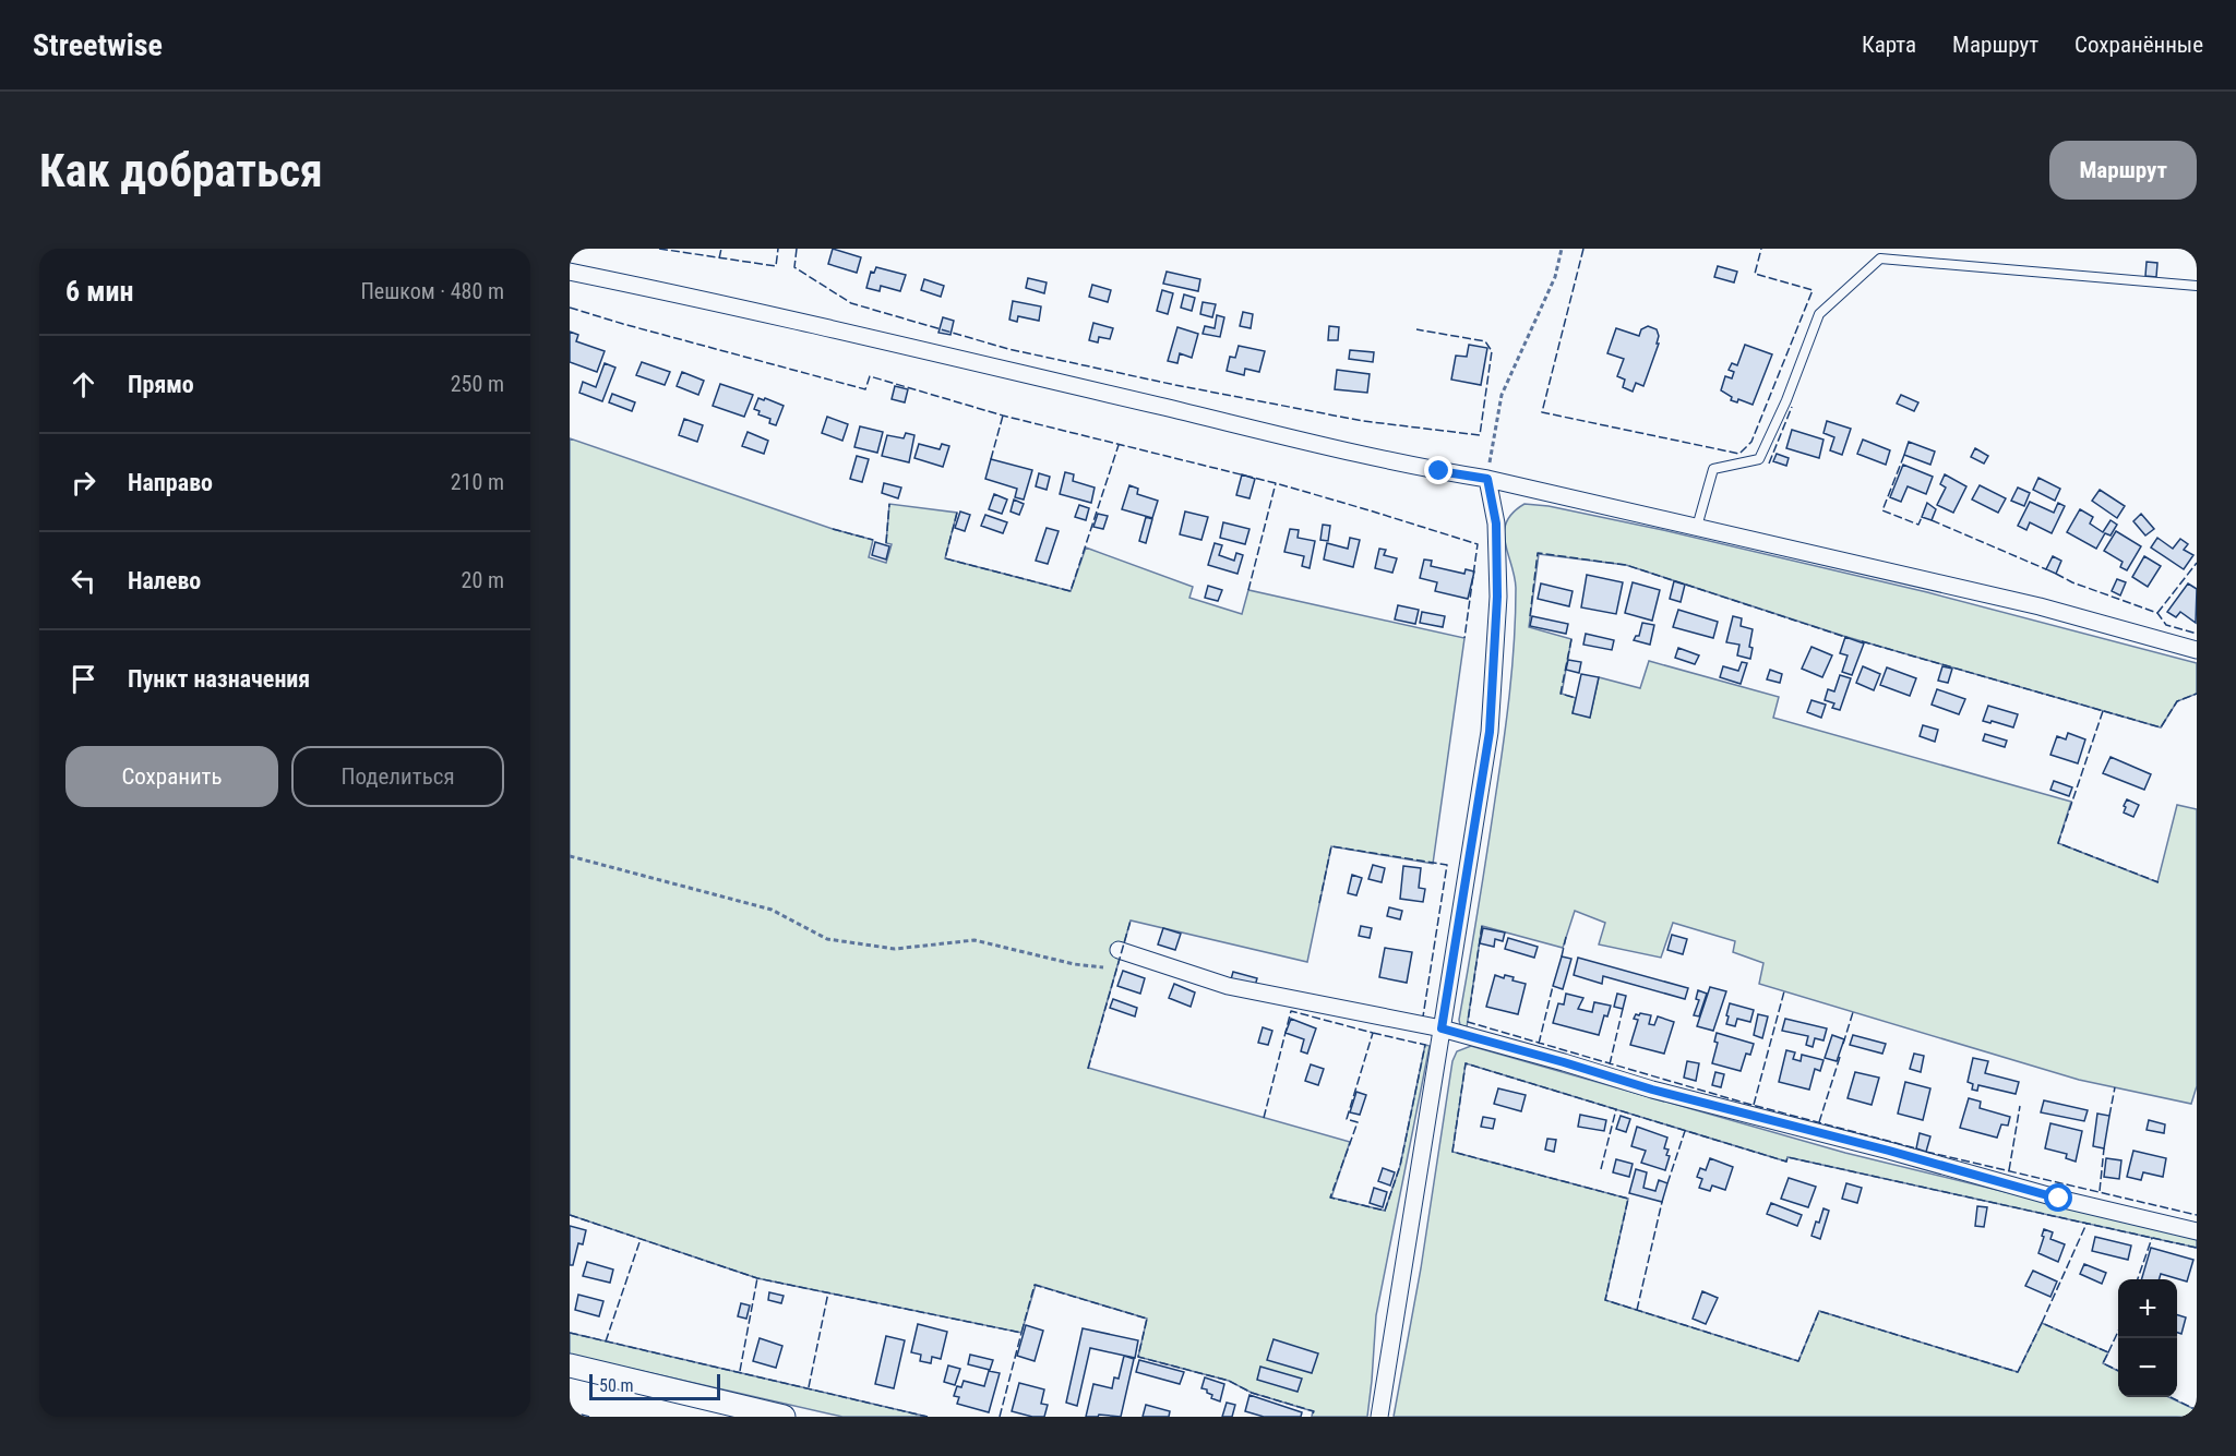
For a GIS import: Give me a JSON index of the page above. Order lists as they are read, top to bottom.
{
  "scale_bar": "50 m",
  "page": {
    "header": "Streetwise",
    "nav": ["Карта", "Маршрут", "Сохранённые"],
    "buttons": [
      "Маршрут",
      ["Сохранить", "Поделиться"]
    ],
    "title": "Как добраться",
    "heading": ["6 мин", "Пешком · 480 m"],
    "list": [
      ["Прямо", "250 m"],
      ["Направо", "210 m"],
      ["Налево", "20 m"],
      "Пункт назначения"
    ],
    "map_buttons": ["+", "−"],
    "scale": "50 m"
  }
}
